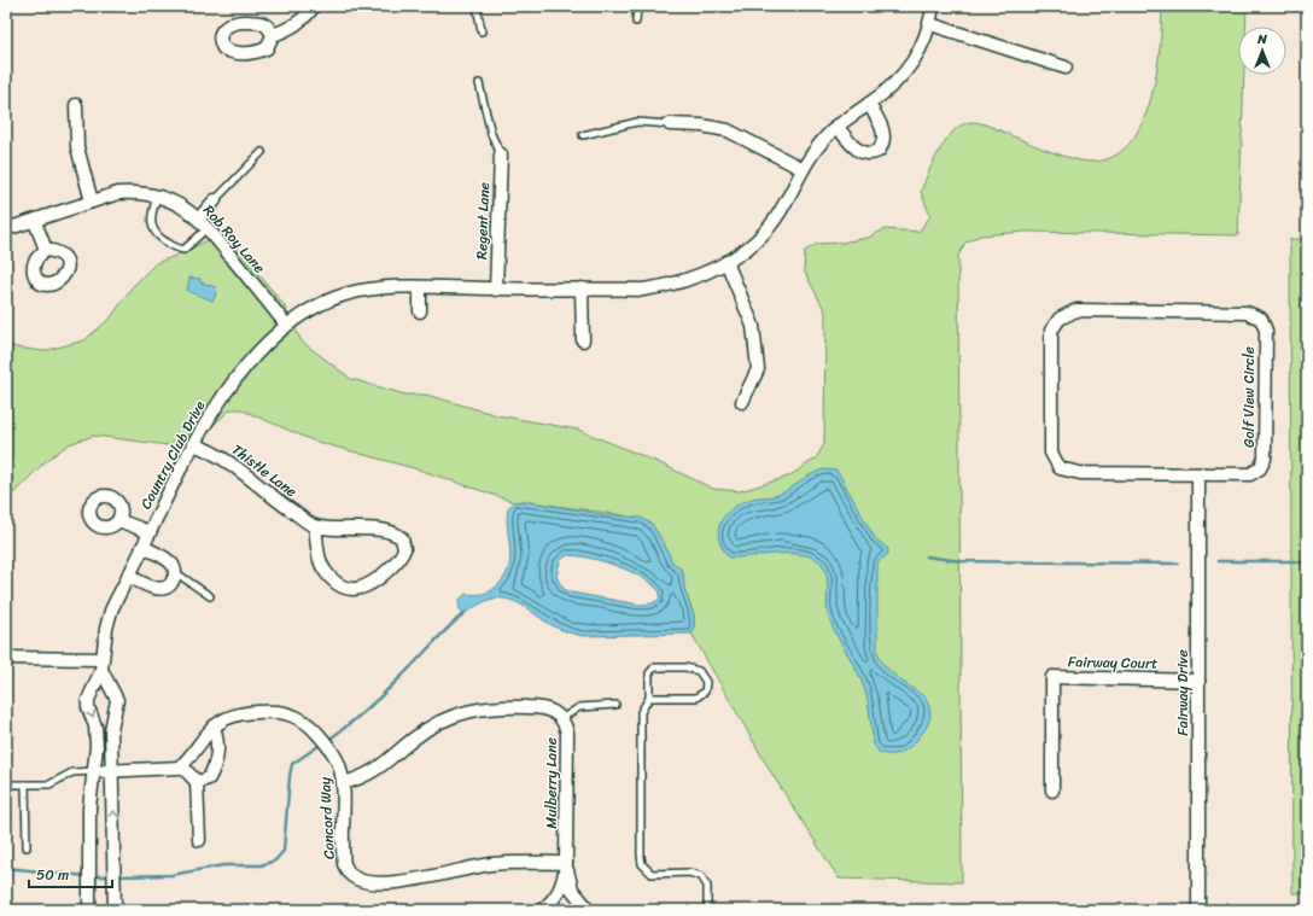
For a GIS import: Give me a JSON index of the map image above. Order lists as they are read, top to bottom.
{
  "streets": {
    "street": [
      "Regent Lane",
      "Rob Roy Lane",
      "Golf View Circle",
      "Country Club Drive",
      "Thistle Lane",
      "Fairway Court",
      "Fairway Drive",
      "Mulberry Lane",
      "Concord Way"
    ]
  },
  "crossings": [
    ["Regent Lane", "Country Club Drive"],
    ["Rob Roy Lane", "Country Club Drive"],
    ["Golf View Circle", "Fairway Drive"],
    ["Country Club Drive", "Thistle Lane"],
    ["Fairway Court", "Fairway Drive"],
    ["Mulberry Lane", "Concord Way"]
  ],
  "scale_bar": "50 m",
  "north": "top"
}
